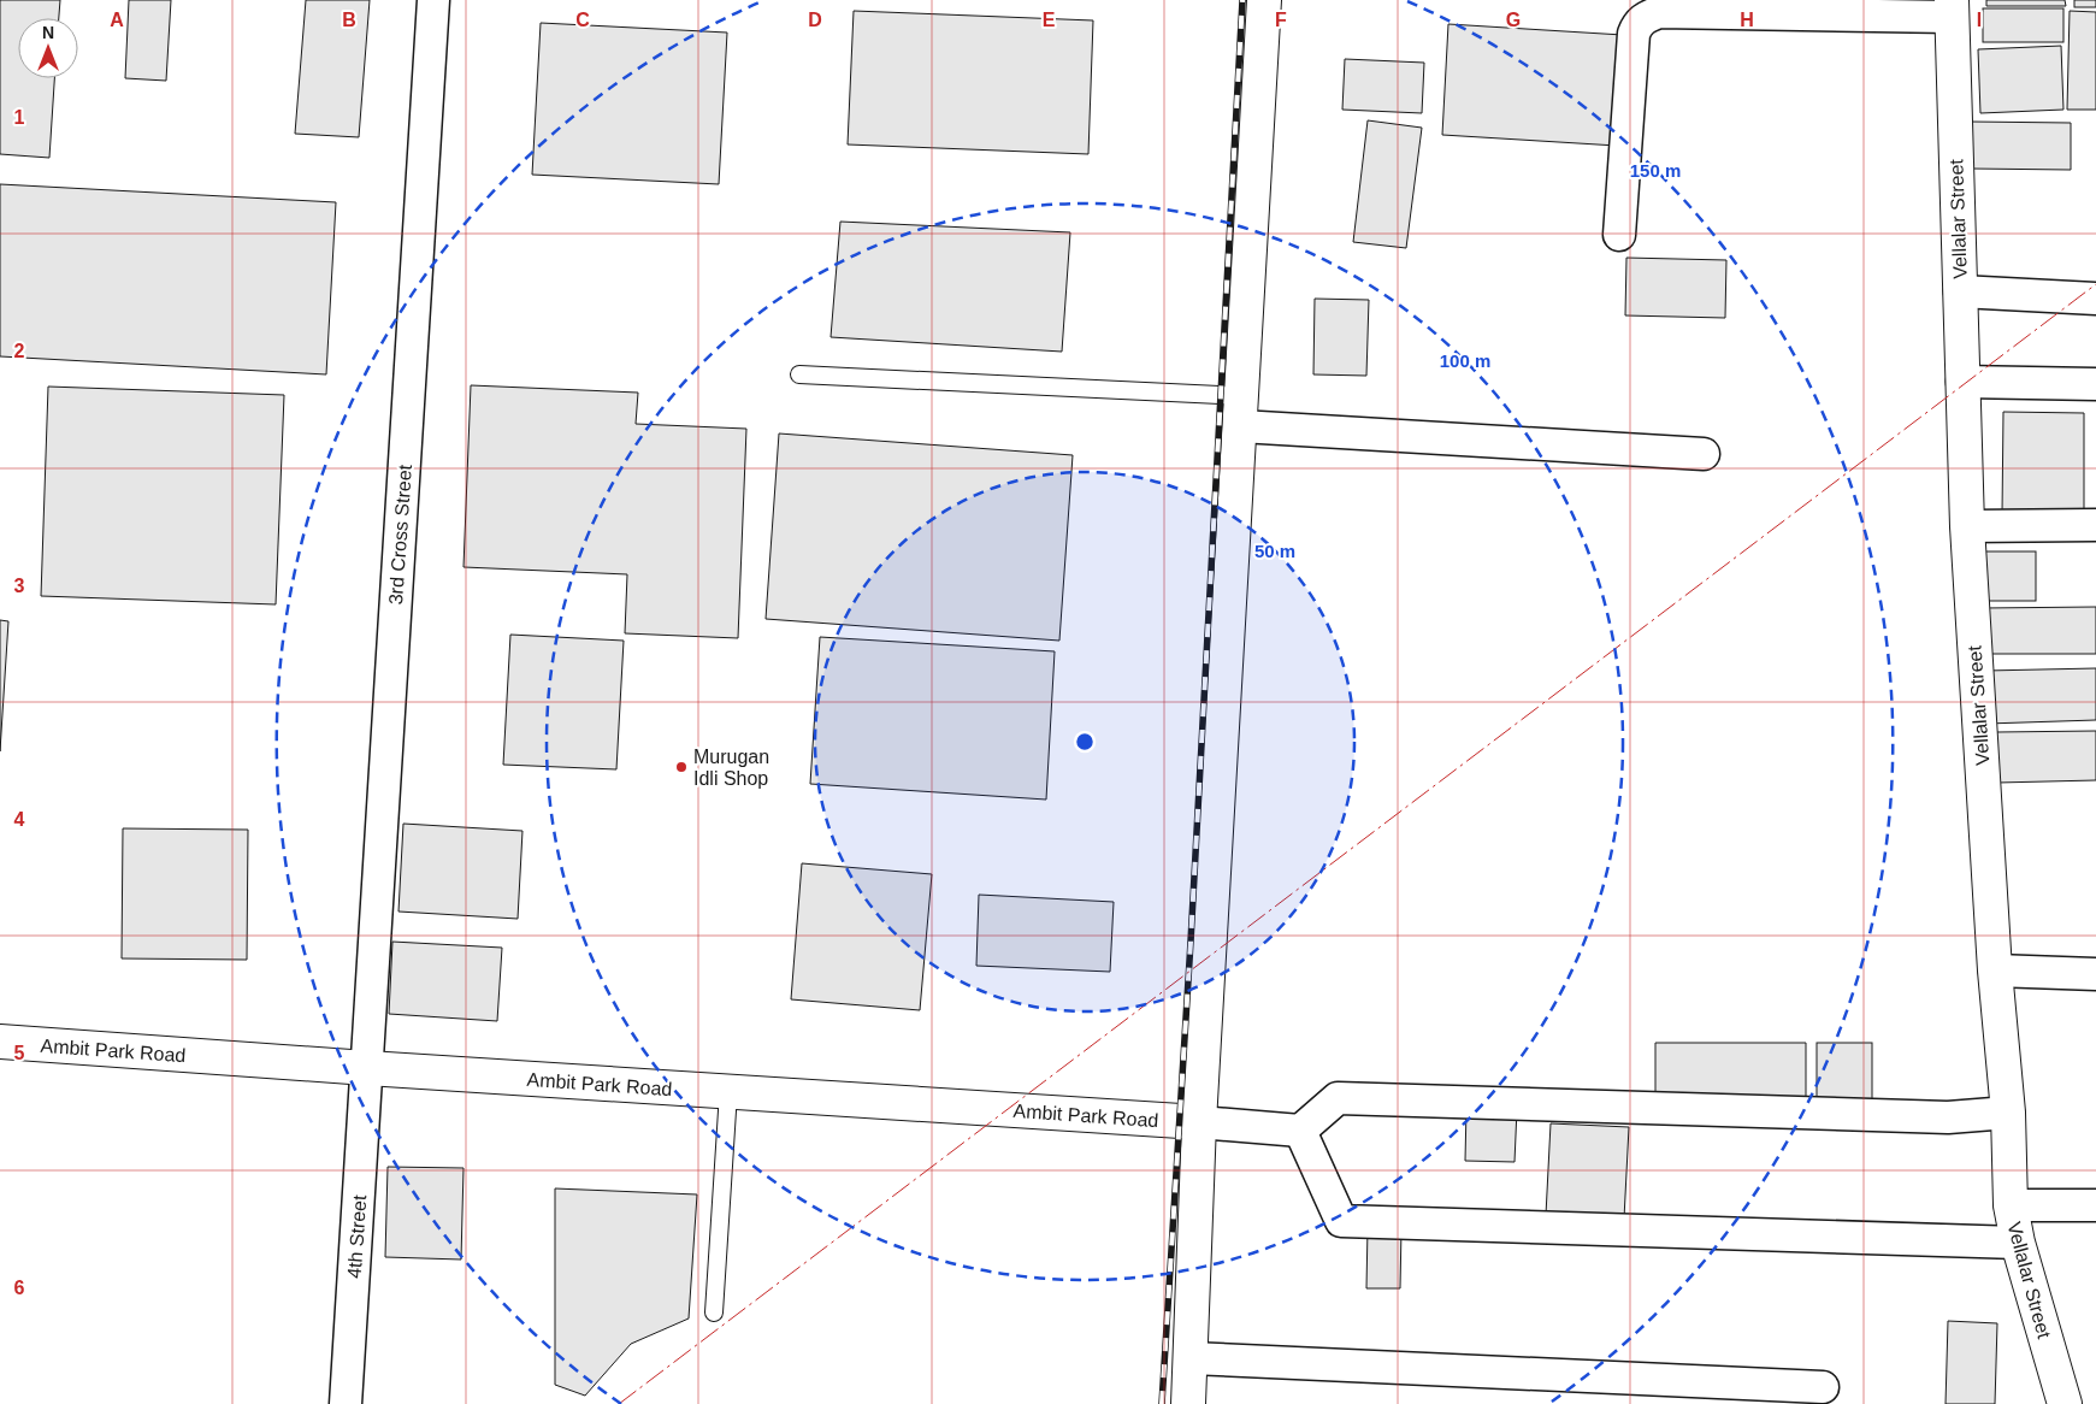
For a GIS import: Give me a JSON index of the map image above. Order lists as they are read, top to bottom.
{
  "streets": {
    "street": [
      "Vellalar Street",
      "3rd Cross Street",
      "Ambit Park Road",
      "4th Street"
    ]
  },
  "crossings": [
    ["3rd Cross Street", "Ambit Park Road"],
    ["3rd Cross Street", "4th Street"],
    ["Ambit Park Road", "4th Street"]
  ],
  "places": ["Murugan Idli Shop"],
  "north": "top",
  "grid": {
    "columns": [
      "A",
      "B",
      "C",
      "D",
      "E",
      "F",
      "G",
      "H",
      "I"
    ],
    "rows": [
      "1",
      "2",
      "3",
      "4",
      "5",
      "6"
    ]
  },
  "rings": ["150 m", "100 m", "50 m"]
}
